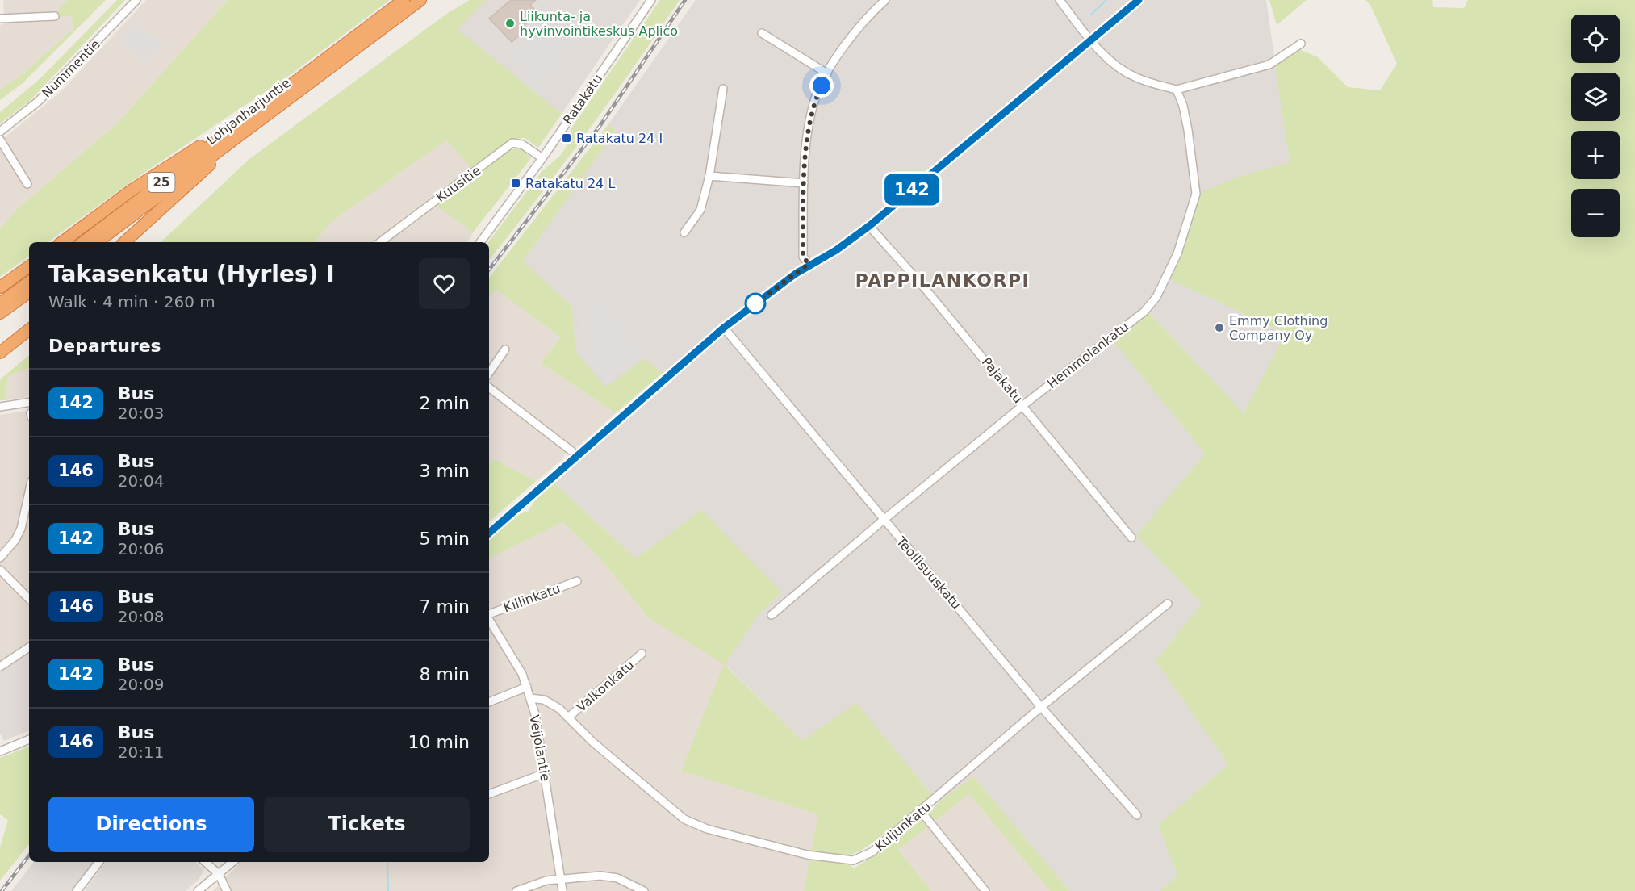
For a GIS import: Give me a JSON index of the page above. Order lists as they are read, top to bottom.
{
  "streets": {
    "highway": ["Lohjanharjuntie", "25"],
    "street": [
      "Nummentie",
      "Ratakatu",
      "Kuusitie",
      "Hemmolankatu",
      "Pajakatu",
      "Teollisuuskatu",
      "Killinkatu",
      "Valkonkatu",
      "Veijolantie",
      "Kuljunkatu"
    ]
  },
  "crossings": [
    ["Ratakatu", "Kuusitie"],
    ["Hemmolankatu", "Pajakatu"],
    ["Hemmolankatu", "Teollisuuskatu"],
    ["Teollisuuskatu", "Kuljunkatu"],
    ["Valkonkatu", "Kuljunkatu"],
    ["Veijolantie", "Kuljunkatu"]
  ],
  "districts": ["PAPPILANKORPI"],
  "places": {
    "other": ["Liikunta- ja hyvinvointikeskus Aplico", "Emmy Clothing Company Oy"],
    "transit": ["Ratakatu 24 I", "Ratakatu 24 L"]
  },
  "lines": ["bus line 142"],
  "page": {
    "on_map": "142",
    "map_buttons": ["+", "−"],
    "heading": [
      ["Takasenkatu (Hyrles) I", "Walk · 4 min · 260 m"],
      "Departures"
    ],
    "list": [
      {
        "mark": "142",
        "name": "Bus",
        "note": "20:03",
        "value": "2 min"
      },
      {
        "mark": "146",
        "name": "Bus",
        "note": "20:04",
        "value": "3 min"
      },
      {
        "mark": "142",
        "name": "Bus",
        "note": "20:06",
        "value": "5 min"
      },
      {
        "mark": "146",
        "name": "Bus",
        "note": "20:08",
        "value": "7 min"
      },
      {
        "mark": "142",
        "name": "Bus",
        "note": "20:09",
        "value": "8 min"
      },
      {
        "mark": "146",
        "name": "Bus",
        "note": "20:11",
        "value": "10 min"
      }
    ],
    "buttons": ["Directions", "Tickets"]
  }
}
